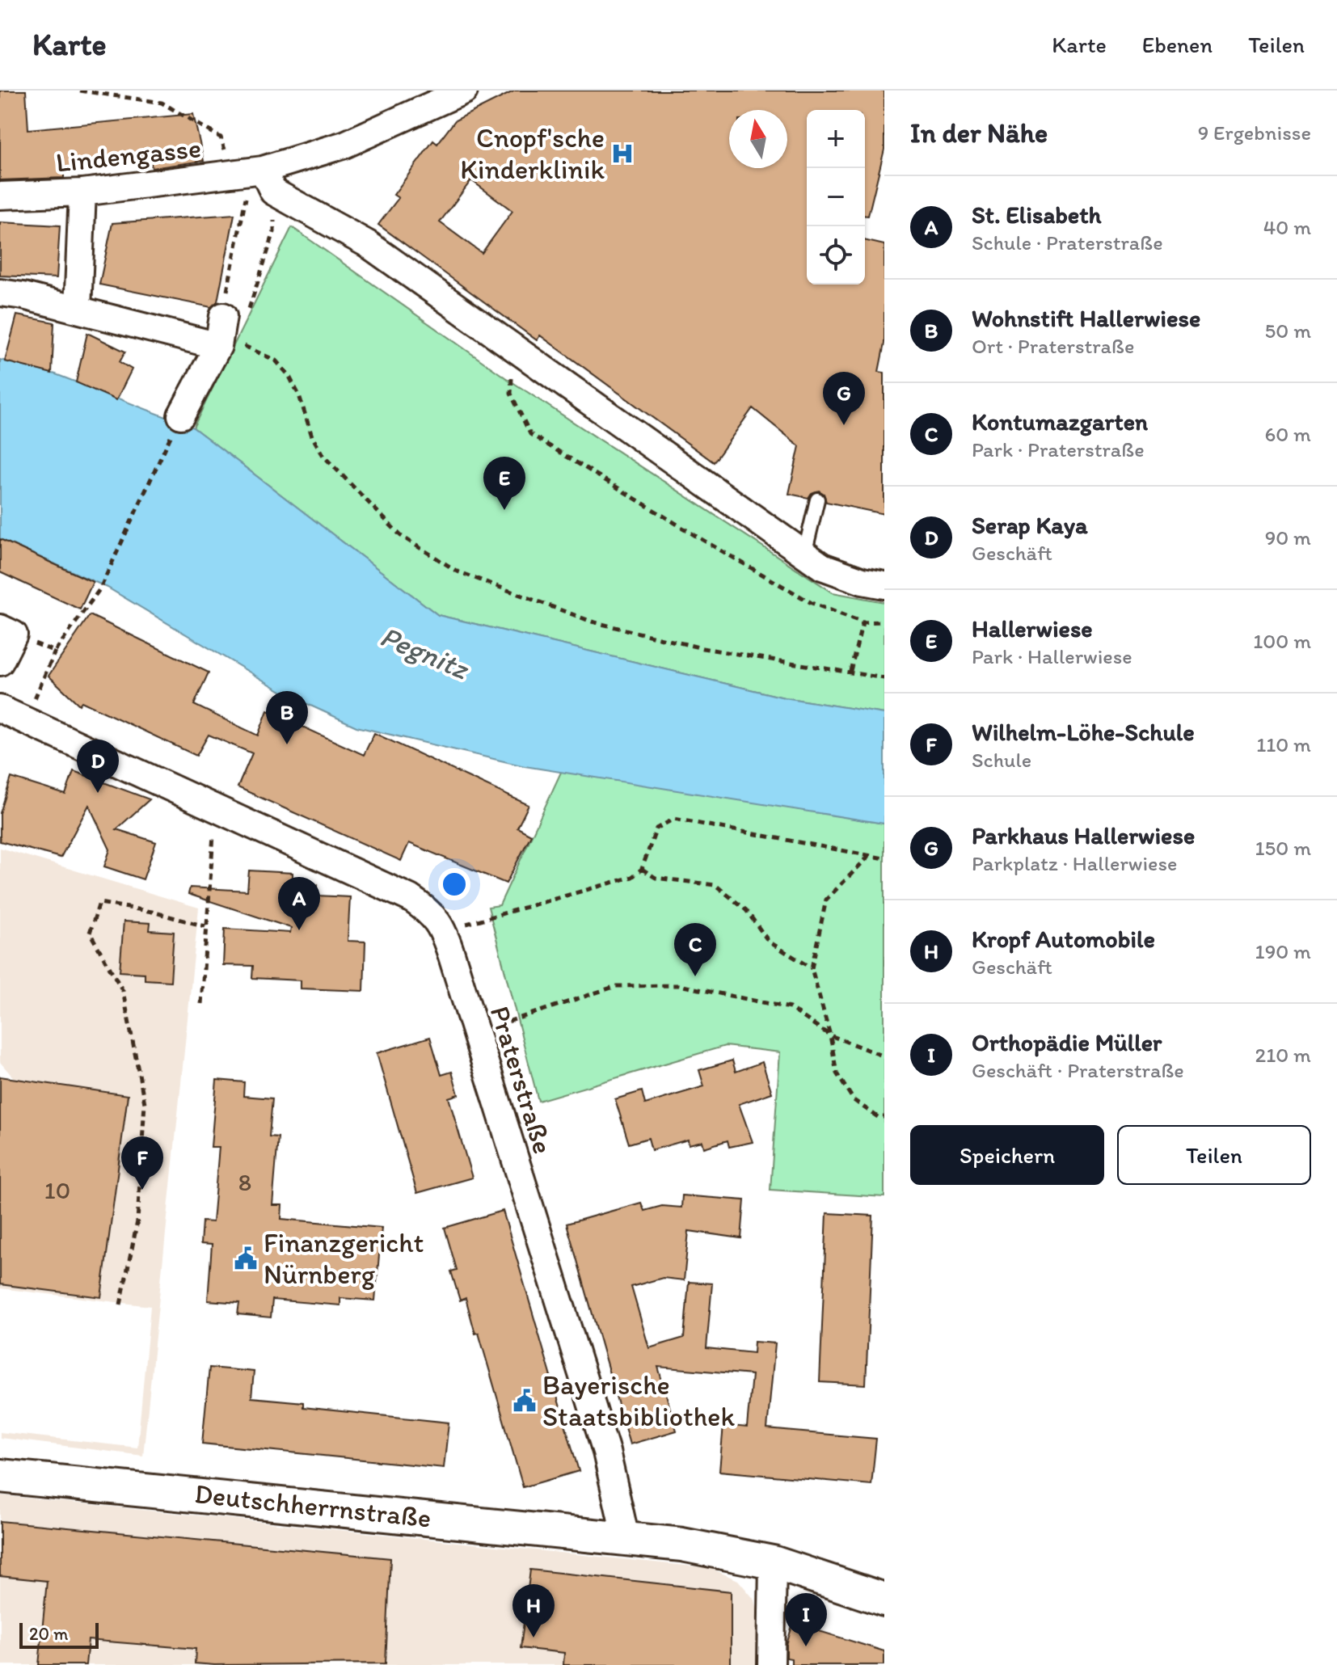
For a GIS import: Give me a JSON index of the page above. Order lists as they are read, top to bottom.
{
  "streets": {
    "street": ["Lindengasse", "Praterstraße", "Deutschherrnstraße"]
  },
  "crossings": [
    ["Praterstraße", "Deutschherrnstraße"]
  ],
  "water": ["Pegnitz"],
  "places": {
    "hospital": ["Cnopf'sche Kinderklinik"],
    "public building": ["Finanzgericht Nürnberg", "Bayerische Staatsbibliothek"]
  },
  "house_numbers": ["8", "10"],
  "scale_bar": "20 m",
  "north": "top",
  "page": {
    "header": "Karte",
    "nav": ["Karte", "Ebenen", "Teilen"],
    "heading": ["In der Nähe", "9 Ergebnisse"],
    "map_buttons": ["+", "−"],
    "list": [
      {
        "mark": "A",
        "name": "St. Elisabeth",
        "note": "Schule · Praterstraße",
        "value": "40 m"
      },
      {
        "mark": "B",
        "name": "Wohnstift Hallerwiese",
        "note": "Ort · Praterstraße",
        "value": "50 m"
      },
      {
        "mark": "C",
        "name": "Kontumazgarten",
        "note": "Park · Praterstraße",
        "value": "60 m"
      },
      {
        "mark": "D",
        "name": "Serap Kaya",
        "note": "Geschäft",
        "value": "90 m"
      },
      {
        "mark": "E",
        "name": "Hallerwiese",
        "note": "Park · Hallerwiese",
        "value": "100 m"
      },
      {
        "mark": "F",
        "name": "Wilhelm-Löhe-Schule",
        "note": "Schule",
        "value": "110 m"
      },
      {
        "mark": "G",
        "name": "Parkhaus Hallerwiese",
        "note": "Parkplatz · Hallerwiese",
        "value": "150 m"
      },
      {
        "mark": "H",
        "name": "Kropf Automobile",
        "note": "Geschäft",
        "value": "190 m"
      },
      {
        "mark": "I",
        "name": "Orthopädie Müller",
        "note": "Geschäft · Praterstraße",
        "value": "210 m"
      }
    ],
    "pins": [
      "G",
      "E",
      "B",
      "D",
      "A",
      "C",
      "F",
      "H",
      "I"
    ],
    "buttons": ["Speichern", "Teilen"],
    "scale": "20 m"
  }
}
